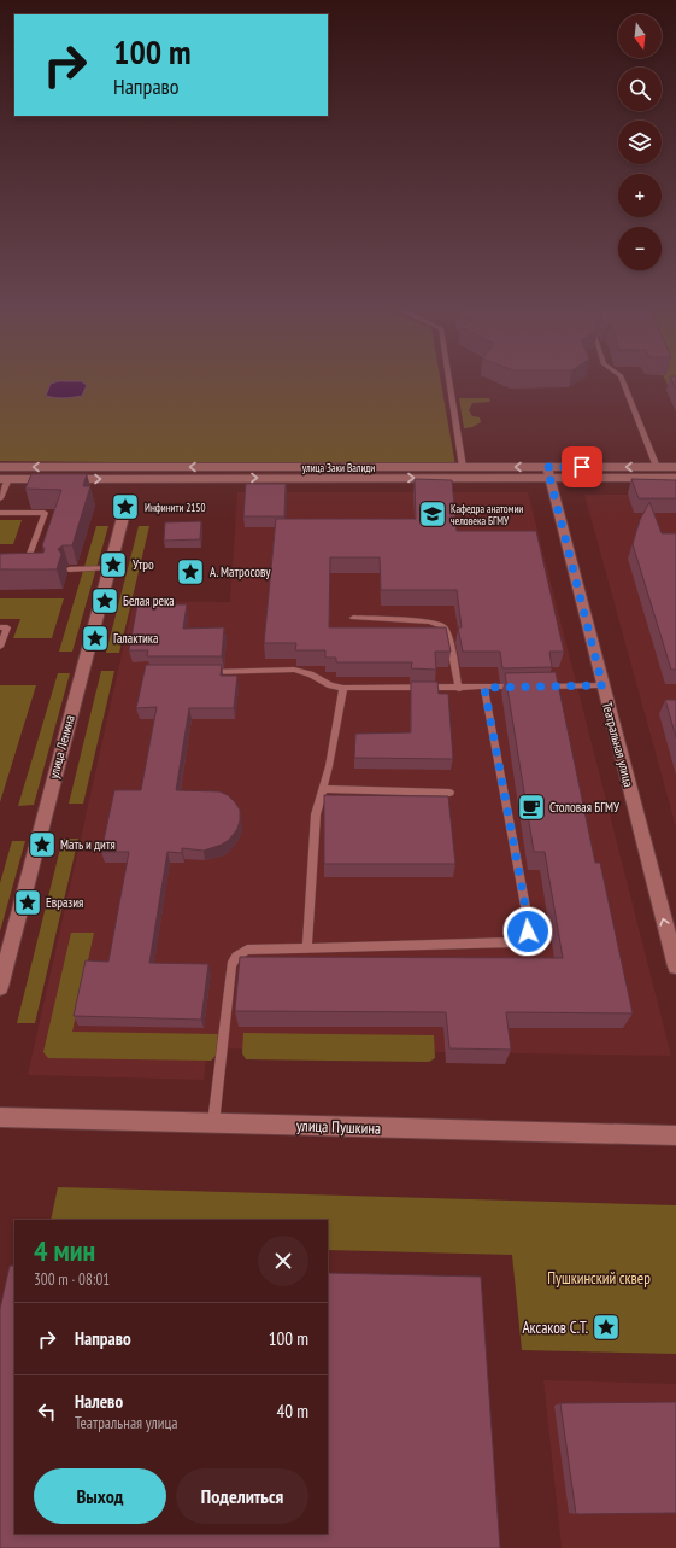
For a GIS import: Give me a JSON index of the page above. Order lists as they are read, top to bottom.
{
  "streets": {
    "main road": [
      "улица Заки Валиди",
      "Театральная улица",
      "улица Ленина",
      "улица Пушкина"
    ]
  },
  "crossings": [
    ["улица Заки Валиди", "Театральная улица"]
  ],
  "one_way": ["Театральная улица"],
  "parks": ["Пушкинский сквер"],
  "places": {
    "place": [
      "Инфинити 2150",
      "Утро",
      "А. Матросову",
      "Белая река",
      "Галактика",
      "Мать и дитя",
      "Евразия",
      "Аксаков С.Т."
    ],
    "school or university": ["Кафедра анатомии человека БГМУ"],
    "cafe": ["Столовая БГМУ"]
  },
  "north": "bottom",
  "page": {
    "map_buttons": ["+", "−"],
    "turn": ["100 m", "Направо"],
    "heading": ["4 мин", "300 m · 08:01"],
    "list": [
      {
        "name": "Направо",
        "value": "100 m"
      },
      {
        "name": "Налево",
        "note": "Театральная улица",
        "value": "40 m"
      }
    ],
    "buttons": ["Выход", "Поделиться"]
  }
}
